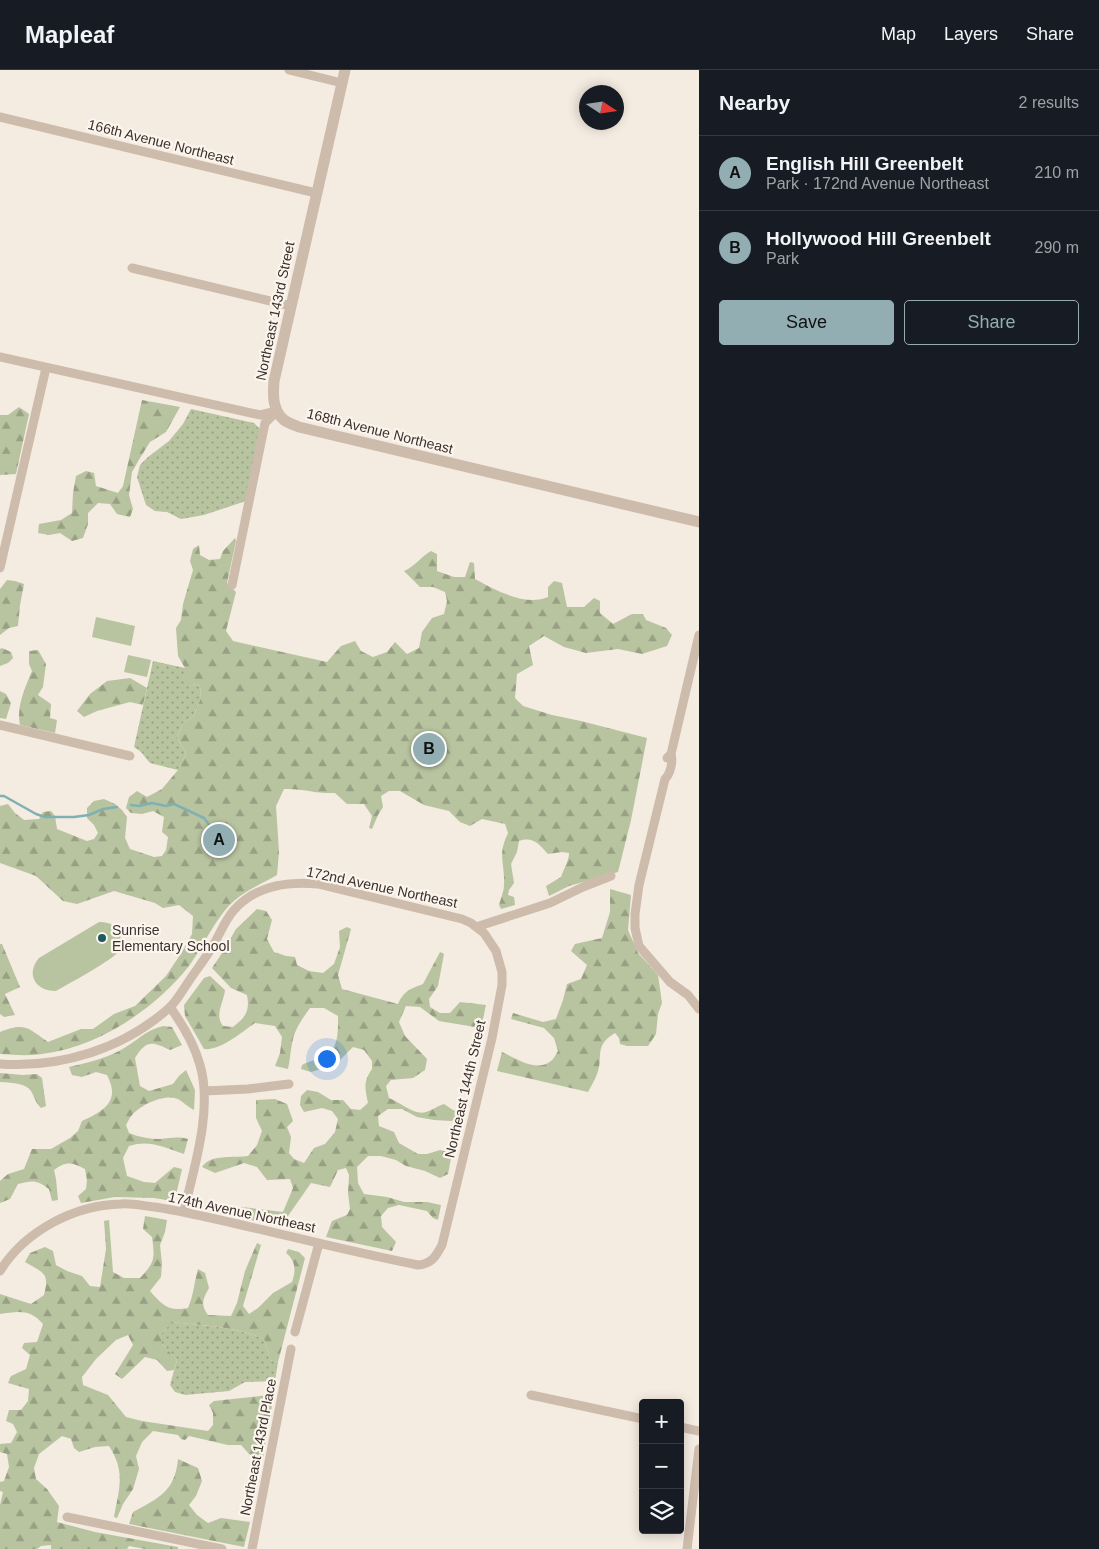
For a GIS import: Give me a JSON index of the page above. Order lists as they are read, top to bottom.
{
  "streets": {
    "street": [
      "166th Avenue Northeast",
      "Northeast 143rd Street",
      "168th Avenue Northeast",
      "172nd Avenue Northeast",
      "Northeast 144th Street",
      "174th Avenue Northeast",
      "Northeast 143rd Place"
    ]
  },
  "crossings": [
    ["166th Avenue Northeast", "Northeast 143rd Street"],
    ["Northeast 143rd Street", "168th Avenue Northeast"],
    ["172nd Avenue Northeast", "Northeast 144th Street"],
    ["Northeast 144th Street", "174th Avenue Northeast"]
  ],
  "places": ["Sunrise Elementary School"],
  "north": "right",
  "page": {
    "header": "Mapleaf",
    "nav": ["Map", "Layers", "Share"],
    "heading": ["Nearby", "2 results"],
    "list": [
      {
        "mark": "A",
        "name": "English Hill Greenbelt",
        "note": "Park · 172nd Avenue Northeast",
        "value": "210 m"
      },
      {
        "mark": "B",
        "name": "Hollywood Hill Greenbelt",
        "note": "Park",
        "value": "290 m"
      }
    ],
    "buttons": ["Save", "Share"],
    "pins": ["B", "A"],
    "map_buttons": ["+", "−"]
  }
}
